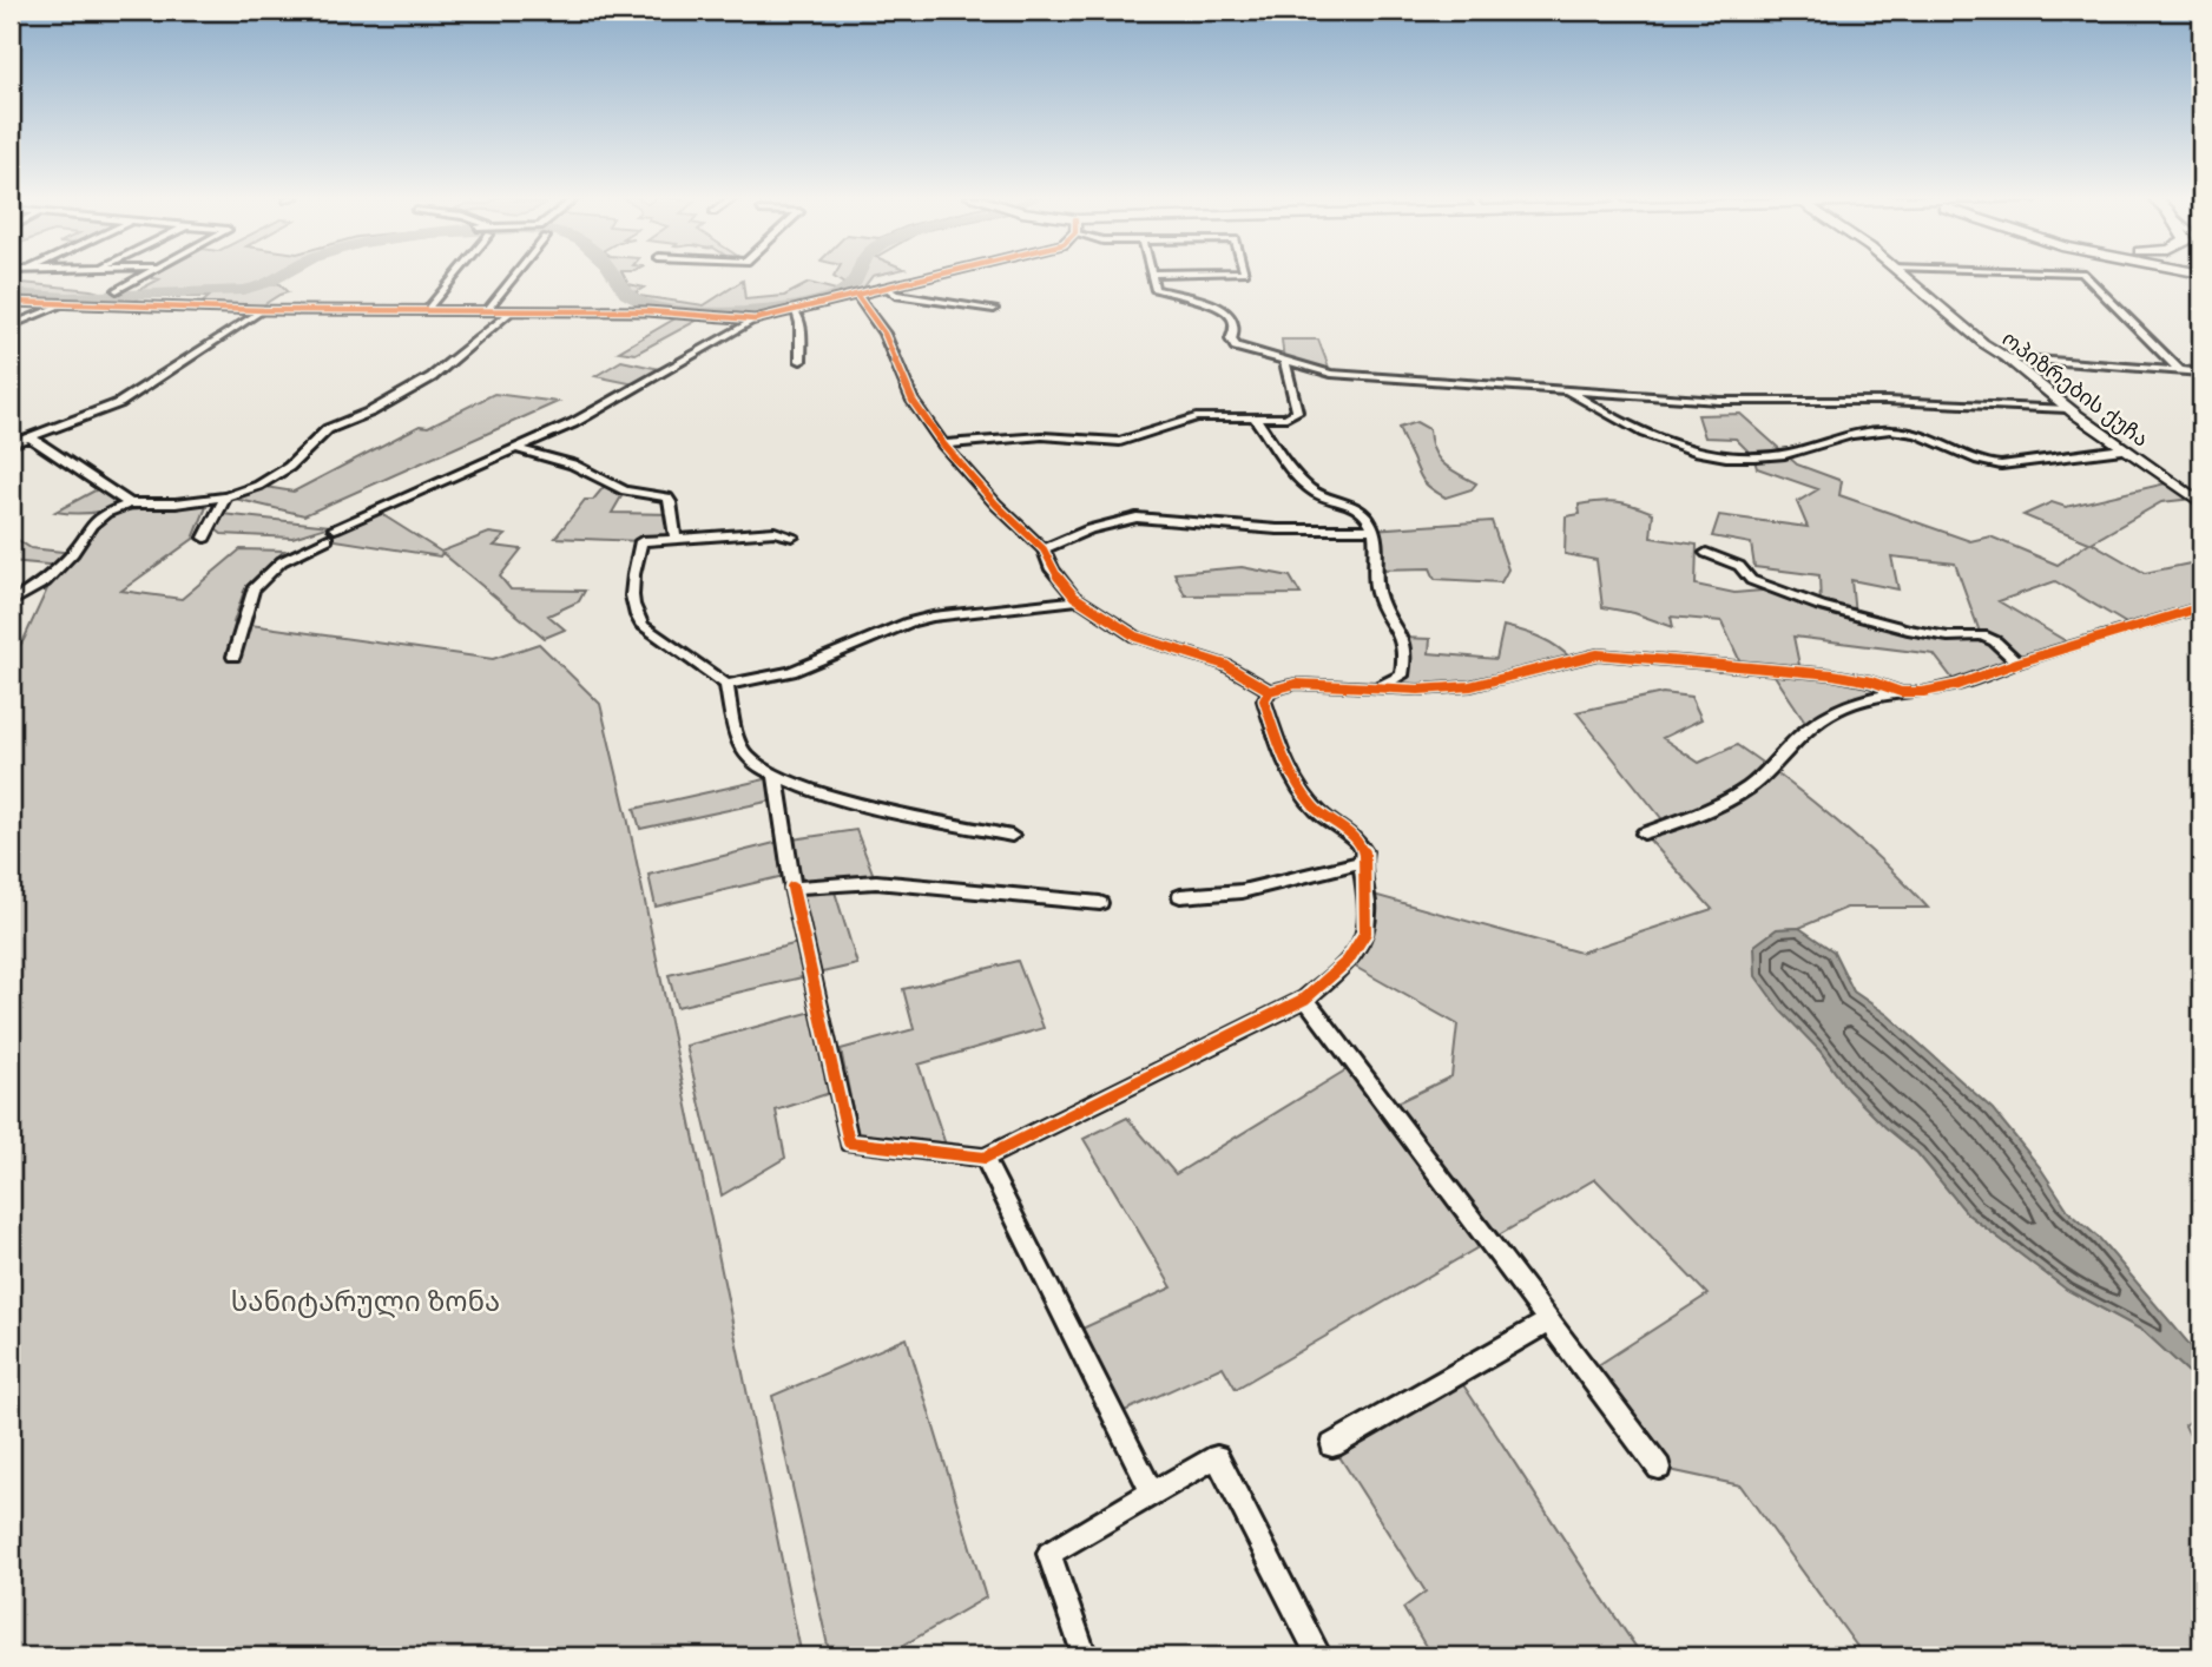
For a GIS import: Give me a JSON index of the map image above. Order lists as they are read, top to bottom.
{
  "streets": {
    "street": ["ოპიზრების ქუჩა"]
  },
  "parks": ["სანიტარული ზონა"]
}
